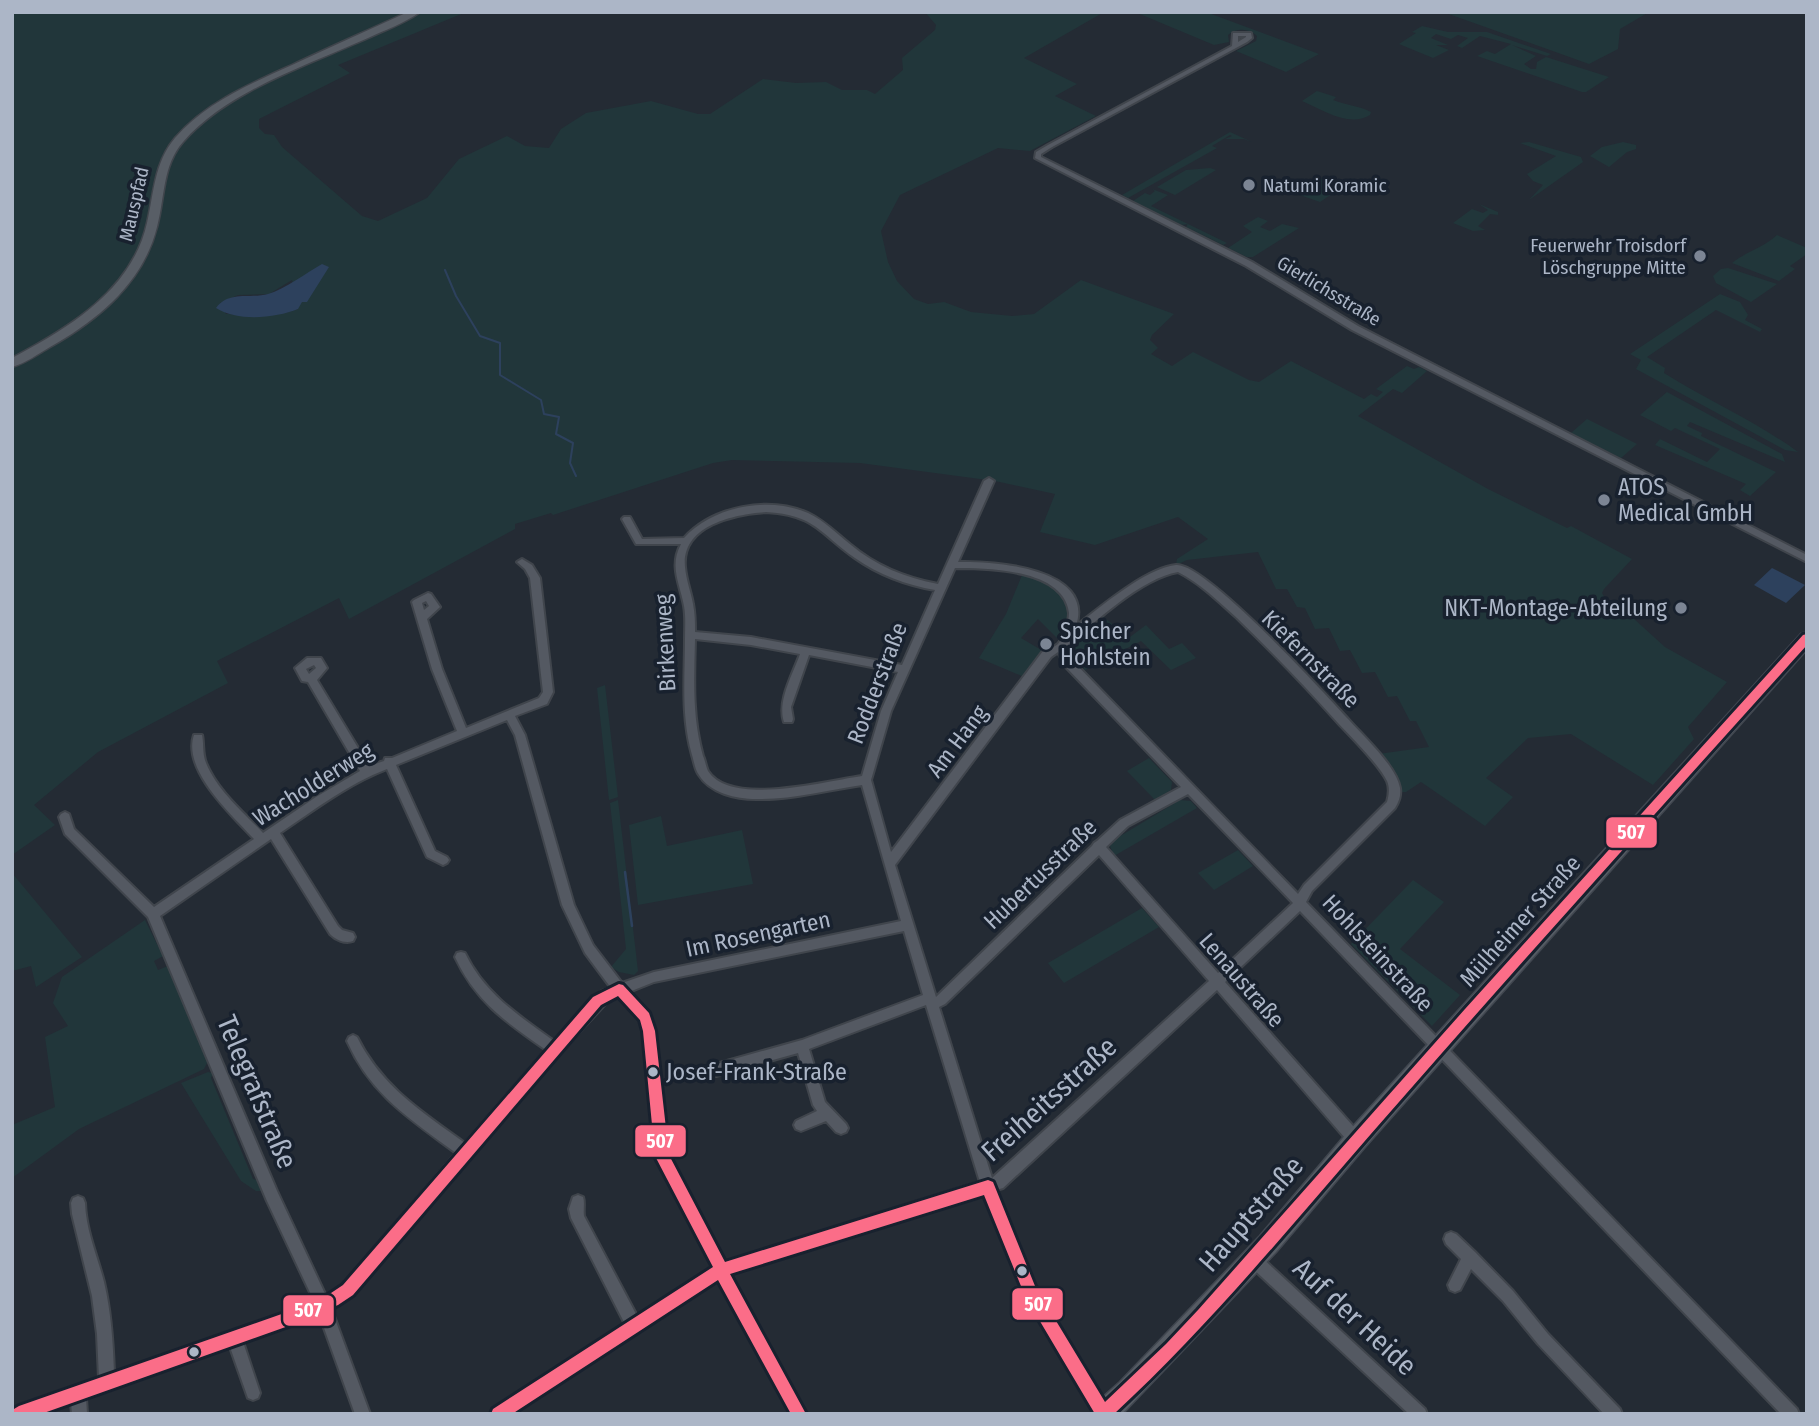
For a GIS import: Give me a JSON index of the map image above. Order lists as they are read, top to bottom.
{
  "streets": {
    "main road": ["Mülheimer Straße", "Hauptstraße"],
    "street": [
      "Mauspfad",
      "Gierlichsstraße",
      "Birkenweg",
      "Kiefernstraße",
      "Rodderstraße",
      "Am Hang",
      "Wacholderweg",
      "Hubertusstraße",
      "Im Rosengarten",
      "Hohlsteinstraße",
      "Lenaustraße",
      "Telegrafstraße",
      "Freiheitsstraße",
      "Auf der Heide"
    ]
  },
  "crossings": [
    ["Birkenweg", "Rodderstraße"],
    ["Kiefernstraße", "Am Hang"],
    ["Kiefernstraße", "Hohlsteinstraße"],
    ["Kiefernstraße", "Freiheitsstraße"],
    ["Rodderstraße", "Am Hang"],
    ["Rodderstraße", "Hubertusstraße"],
    ["Rodderstraße", "Im Rosengarten"],
    ["Rodderstraße", "Freiheitsstraße"],
    ["Rodderstraße", "Hauptstraße"],
    ["Am Hang", "Hohlsteinstraße"],
    ["Wacholderweg", "Telegrafstraße"],
    ["Hubertusstraße", "Hohlsteinstraße"],
    ["Hubertusstraße", "Lenaustraße"],
    ["Mülheimer Straße", "Hohlsteinstraße"],
    ["Mülheimer Straße", "Hauptstraße"],
    ["Im Rosengarten", "Telegrafstraße"],
    ["Hohlsteinstraße", "Freiheitsstraße"],
    ["Hohlsteinstraße", "Hauptstraße"],
    ["Lenaustraße", "Freiheitsstraße"],
    ["Lenaustraße", "Hauptstraße"],
    ["Hauptstraße", "Auf der Heide"]
  ],
  "places": [
    "Natumi Koramic",
    "Feuerwehr Troisdorf Löschgruppe Mitte",
    "ATOS Medical GmbH",
    "NKT-Montage-Abteilung",
    "Spicher Hohlstein",
    "Josef-Frank-Straße"
  ],
  "lines": ["transit line 507"]
}
